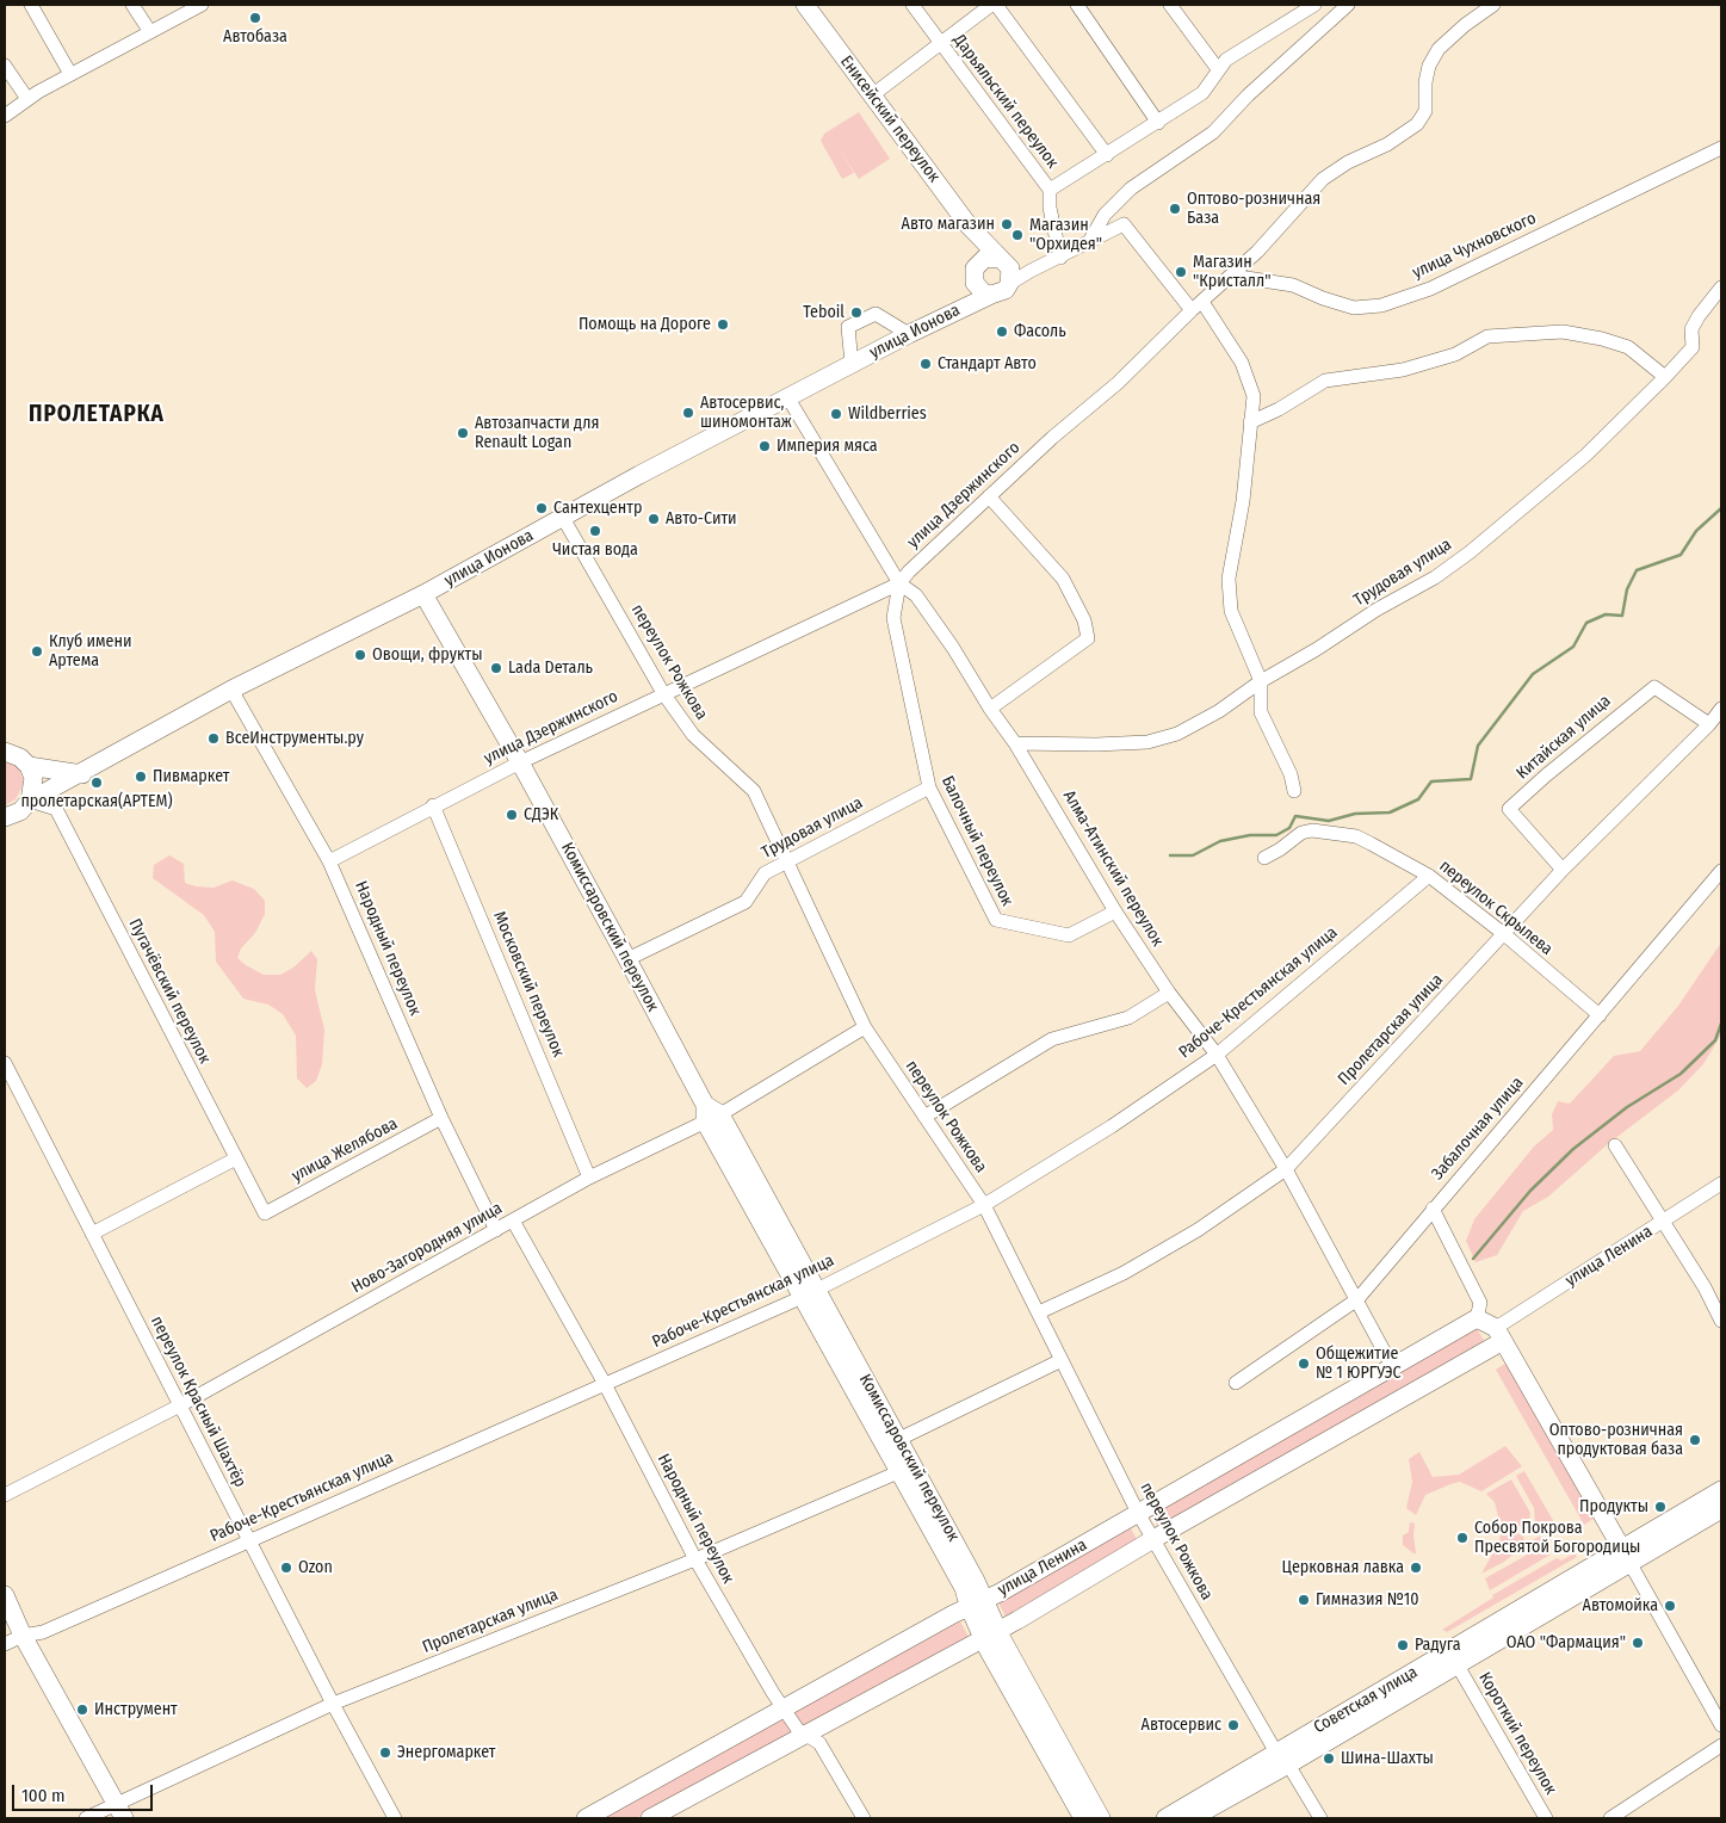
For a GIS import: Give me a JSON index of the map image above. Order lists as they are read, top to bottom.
{
  "streets": {
    "main road": [
      "Енисейский переулок",
      "улица Ионова",
      "Комиссаровский переулок",
      "улица Ленина",
      "Советская улица"
    ],
    "street": [
      "Дарьяльский переулок",
      "улица Чухновского",
      "улица Дзержинского",
      "Трудовая улица",
      "переулок Рожкова",
      "Китайская улица",
      "Балочный переулок",
      "Алма-Атинский переулок",
      "переулок Скрылева",
      "Народный переулок",
      "Московский переулок",
      "Пугачёвский переулок",
      "Рабоче-Крестьянская улица",
      "Пролетарская улица",
      "Забалочная улица",
      "улица Желябова",
      "Ново-Загородняя улица",
      "переулок Красный Шахтёр",
      "Короткий переулок"
    ]
  },
  "crossings": [
    ["Енисейский переулок", "улица Ионова"],
    ["улица Чухновского", "улица Дзержинского"],
    ["улица Ионова", "переулок Рожкова"],
    ["улица Ионова", "Алма-Атинский переулок"],
    ["улица Ионова", "Комиссаровский переулок"],
    ["улица Ионова", "Народный переулок"],
    ["улица Ионова", "Пугачёвский переулок"],
    ["улица Дзержинского", "переулок Рожкова"],
    ["улица Дзержинского", "Балочный переулок"],
    ["улица Дзержинского", "Алма-Атинский переулок"],
    ["улица Дзержинского", "Комиссаровский переулок"],
    ["улица Дзержинского", "Народный переулок"],
    ["улица Дзержинского", "Московский переулок"],
    ["Трудовая улица", "переулок Рожкова"],
    ["Трудовая улица", "Балочный переулок"],
    ["Трудовая улица", "Алма-Атинский переулок"],
    ["Трудовая улица", "Комиссаровский переулок"],
    ["переулок Рожкова", "Рабоче-Крестьянская улица"],
    ["переулок Рожкова", "Пролетарская улица"],
    ["переулок Рожкова", "Ново-Загородняя улица"],
    ["переулок Рожкова", "улица Ленина"],
    ["переулок Рожкова", "Советская улица"],
    ["Китайская улица", "Пролетарская улица"],
    ["Балочный переулок", "Алма-Атинский переулок"],
    ["Алма-Атинский переулок", "Рабоче-Крестьянская улица"],
    ["Алма-Атинский переулок", "Пролетарская улица"],
    ["Алма-Атинский переулок", "Забалочная улица"],
    ["Алма-Атинский переулок", "улица Ленина"],
    ["переулок Скрылева", "Рабоче-Крестьянская улица"],
    ["переулок Скрылева", "Пролетарская улица"],
    ["переулок Скрылева", "Забалочная улица"],
    ["Комиссаровский переулок", "Рабоче-Крестьянская улица"],
    ["Комиссаровский переулок", "Пролетарская улица"],
    ["Комиссаровский переулок", "Ново-Загородняя улица"],
    ["Комиссаровский переулок", "улица Ленина"],
    ["Народный переулок", "Рабоче-Крестьянская улица"],
    ["Народный переулок", "Пролетарская улица"],
    ["Народный переулок", "улица Желябова"],
    ["Народный переулок", "Ново-Загородняя улица"],
    ["Народный переулок", "улица Ленина"],
    ["Московский переулок", "Ново-Загородняя улица"],
    ["Пугачёвский переулок", "улица Желябова"],
    ["Рабоче-Крестьянская улица", "переулок Красный Шахтёр"],
    ["Пролетарская улица", "переулок Красный Шахтёр"],
    ["Ново-Загородняя улица", "переулок Красный Шахтёр"],
    ["Советская улица", "Короткий переулок"]
  ],
  "districts": ["ПРОЛЕТАРКА"],
  "places": [
    "Автобаза",
    "Оптово-розничная База",
    "Авто магазин",
    "Магазин \"Орхидея\"",
    "Магазин \"Кристалл\"",
    "Teboil",
    "Помощь на Дороге",
    "Фасоль",
    "Стандарт Авто",
    "Автосервис, шиномонтаж",
    "Wildberries",
    "Автозапчасти для Renault Logan",
    "Империя мяса",
    "Сантехцентр",
    "Авто-Сити",
    "Чистая вода",
    "Клуб имени Артема",
    "Овощи, фрукты",
    "Lada Dеталь",
    "ВсеИнструменты.ру",
    "Пивмаркет",
    "пролетарская(АРТЕМ)",
    "СДЭК",
    "Общежитие № 1 ЮРГУЭС",
    "Оптово-розничная продуктовая база",
    "Продукты",
    "Собор Покрова Пресвятой Богородицы",
    "Ozon",
    "Церковная лавка",
    "Гимназия №10",
    "Автомойка",
    "ОАО \"Фармация\"",
    "Радуга",
    "Инструмент",
    "Автосервис",
    "Энергомаркет",
    "Шина-Шахты"
  ],
  "scale_bar": "100 m"
}
